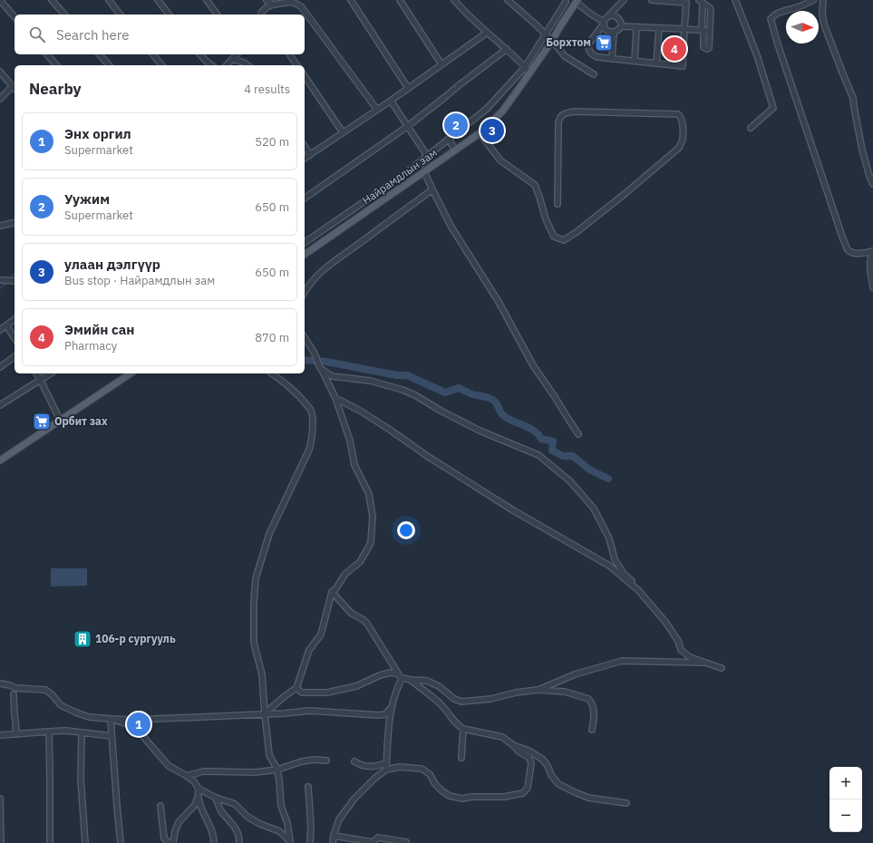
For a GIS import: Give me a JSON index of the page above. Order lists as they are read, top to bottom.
{
  "streets": {
    "main road": ["Найрамдлын зам"]
  },
  "places": {
    "supermarket": ["Борхтом", "Орбит зах"],
    "building": ["106-р сургууль"]
  },
  "north": "right",
  "page": {
    "search": "Search here",
    "pins": [
      "4",
      "2",
      "3",
      "1"
    ],
    "heading": ["Nearby", "4 results"],
    "list": [
      {
        "mark": "1",
        "name": "Энх оргил",
        "note": "Supermarket",
        "value": "520 m"
      },
      {
        "mark": "2",
        "name": "Уужим",
        "note": "Supermarket",
        "value": "650 m"
      },
      {
        "mark": "3",
        "name": "улаан дэлгүүр",
        "note": "Bus stop · Найрамдлын зам",
        "value": "650 m"
      },
      {
        "mark": "4",
        "name": "Эмийн сан",
        "note": "Pharmacy",
        "value": "870 m"
      }
    ],
    "map_buttons": ["+", "−"]
  }
}
